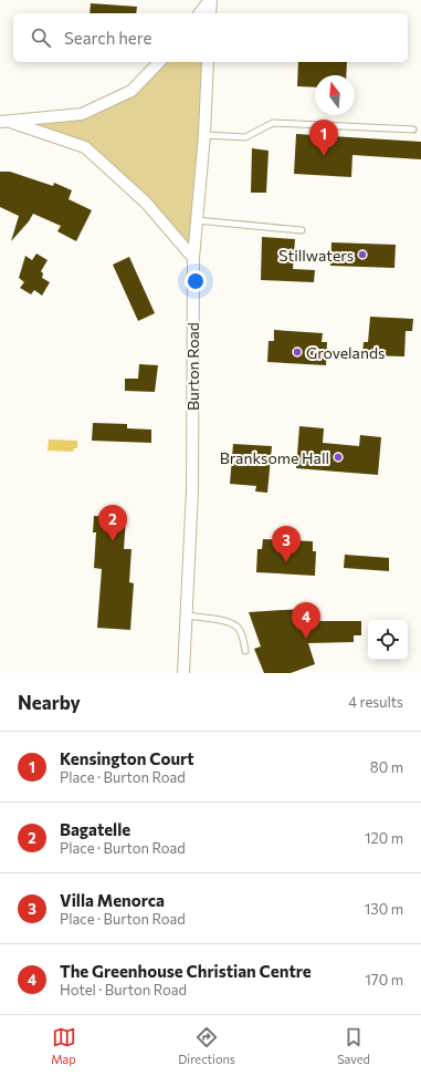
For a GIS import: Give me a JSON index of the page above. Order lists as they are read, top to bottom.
{
  "streets": {
    "street": ["Burton Road"]
  },
  "places": ["Stillwaters", "Grovelands", "Branksome Hall"],
  "north": "top",
  "page": {
    "search": "Search here",
    "pins": [
      "1",
      "2",
      "3",
      "4"
    ],
    "heading": ["Nearby", "4 results"],
    "list": [
      {
        "mark": "1",
        "name": "Kensington Court",
        "note": "Place · Burton Road",
        "value": "80 m"
      },
      {
        "mark": "2",
        "name": "Bagatelle",
        "note": "Place · Burton Road",
        "value": "120 m"
      },
      {
        "mark": "3",
        "name": "Villa Menorca",
        "note": "Place · Burton Road",
        "value": "130 m"
      },
      {
        "mark": "4",
        "name": "The Greenhouse Christian Centre",
        "note": "Hotel · Burton Road",
        "value": "170 m"
      }
    ],
    "nav": ["Map", "Directions", "Saved"]
  }
}
